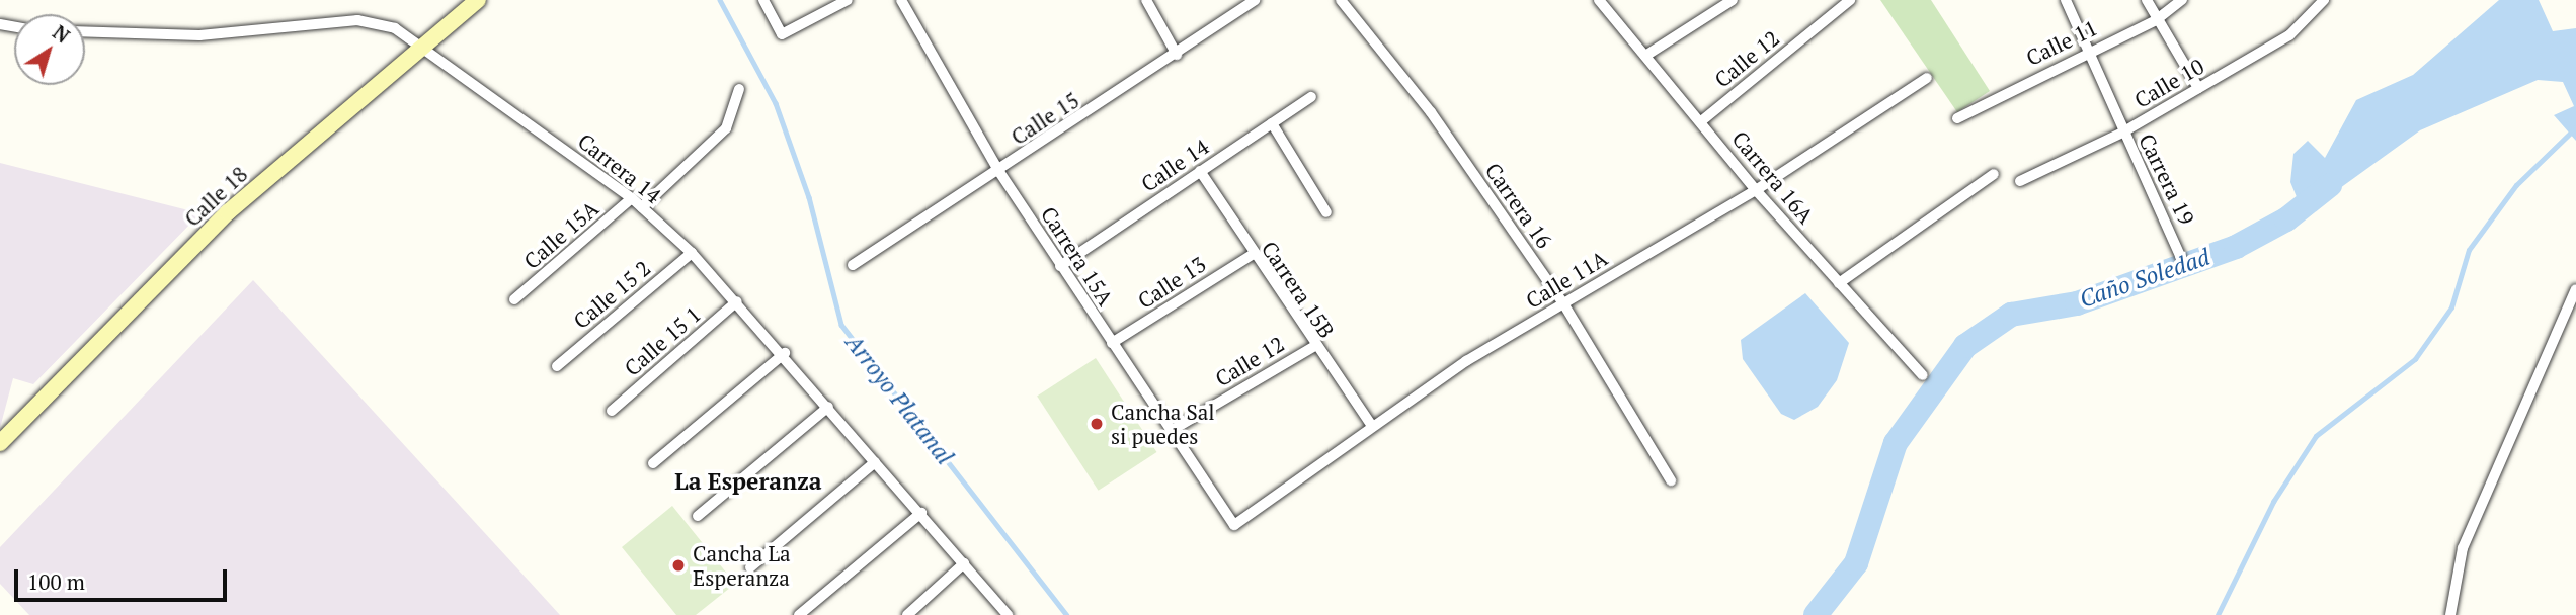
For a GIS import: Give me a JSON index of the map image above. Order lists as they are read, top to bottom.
{
  "streets": {
    "main road": ["Calle 18"],
    "street": [
      "Calle 11",
      "Calle 12",
      "Calle 10",
      "Calle 15",
      "Calle 14",
      "Carrera 14",
      "Carrera 16A",
      "Carrera 19",
      "Carrera 16",
      "Calle 15A",
      "Carrera 15A",
      "Calle 11A",
      "Calle 13",
      "Carrera 15B",
      "Calle 15 2",
      "Calle 15 1"
    ]
  },
  "crossings": [
    ["Calle 11", "Carrera 19"],
    ["Calle 12", "Carrera 16A"],
    ["Calle 12", "Carrera 15A"],
    ["Calle 12", "Carrera 15B"],
    ["Calle 10", "Carrera 19"],
    ["Calle 15", "Carrera 15A"],
    ["Calle 14", "Carrera 15A"],
    ["Calle 14", "Carrera 15B"],
    ["Carrera 14", "Calle 18"],
    ["Carrera 14", "Calle 15A"],
    ["Carrera 14", "Calle 15 2"],
    ["Carrera 14", "Calle 15 1"],
    ["Carrera 16A", "Calle 11A"],
    ["Carrera 16", "Calle 11A"],
    ["Carrera 15A", "Calle 11A"],
    ["Carrera 15A", "Calle 13"],
    ["Calle 11A", "Carrera 15B"],
    ["Calle 13", "Carrera 15B"]
  ],
  "districts": ["La Esperanza"],
  "water": ["Caño Soledad", "Arroyo Platanal"],
  "places": ["Cancha Sal si puedes", "Cancha La Esperanza"],
  "scale_bar": "100 m",
  "north": "top right"
}
